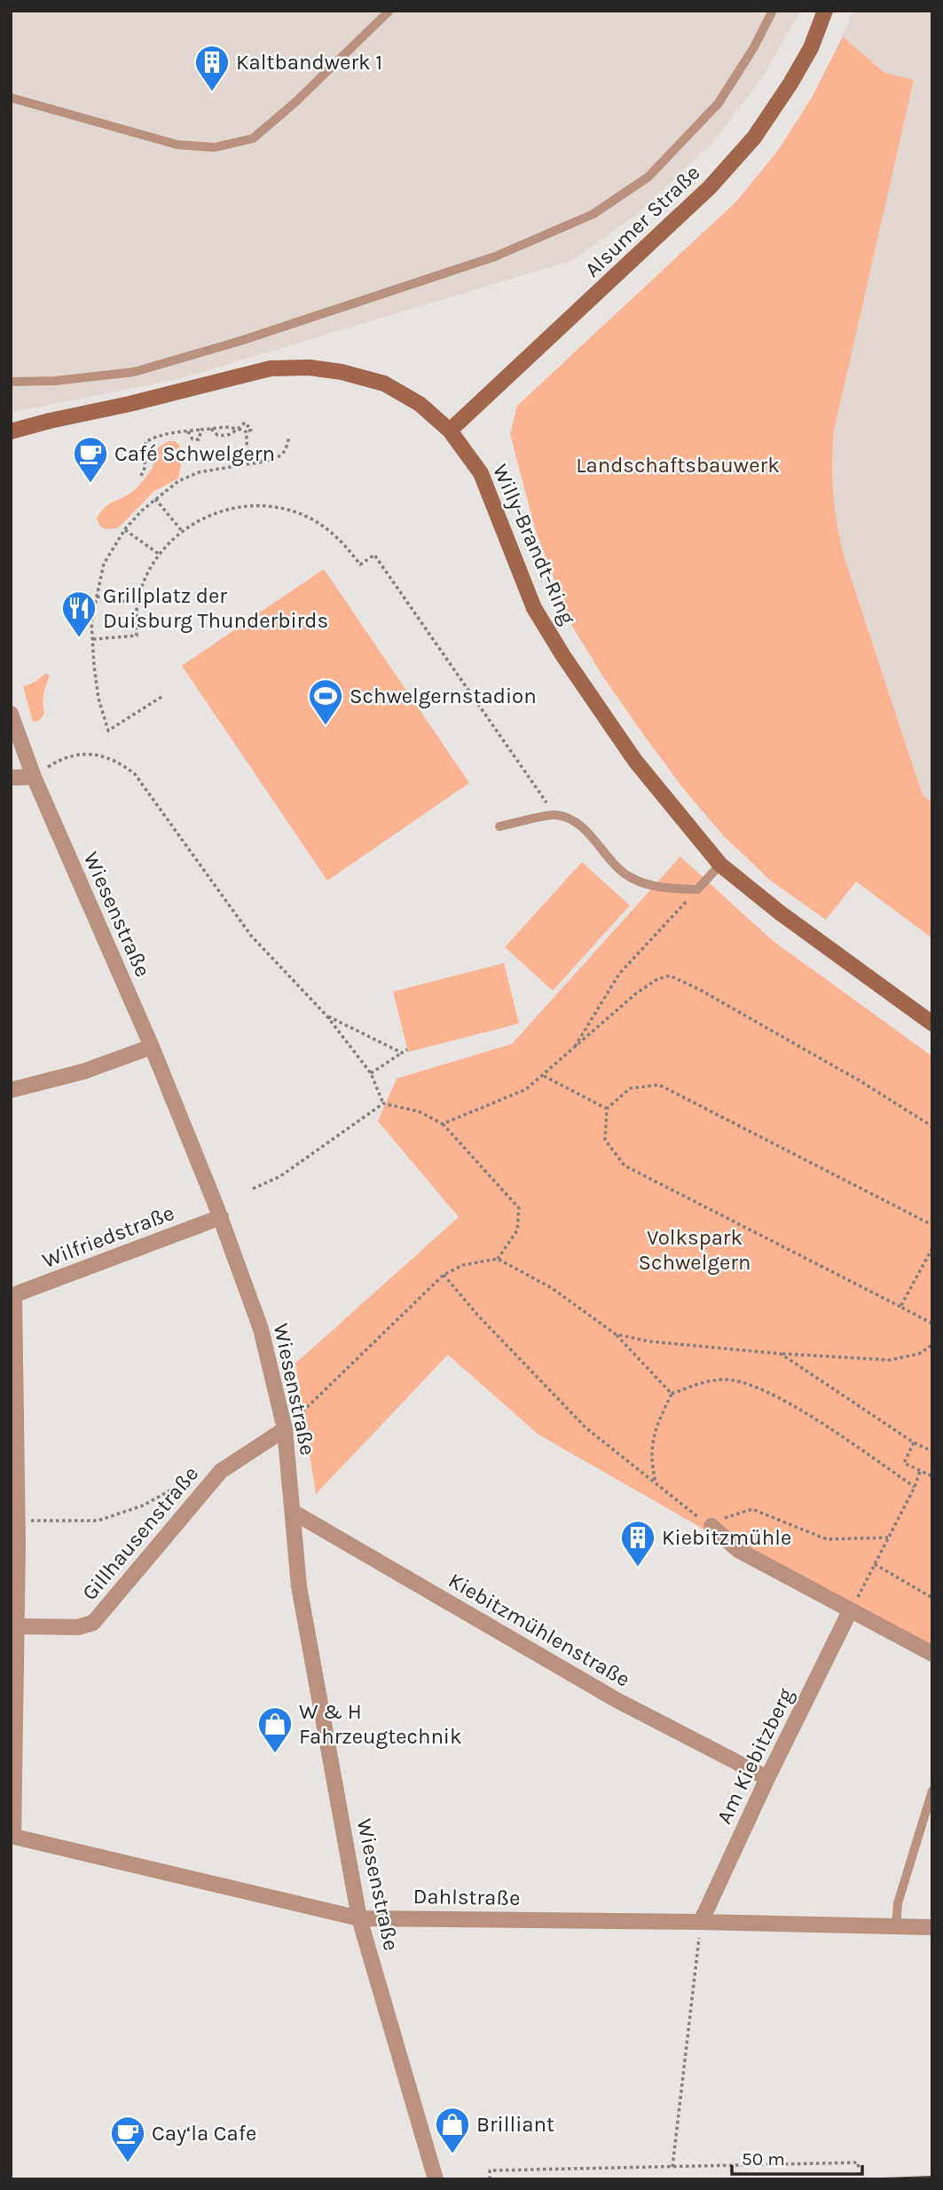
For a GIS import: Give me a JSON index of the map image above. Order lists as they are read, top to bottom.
{
  "streets": {
    "main road": ["Alsumer Straße", "Willy-Brandt-Ring"],
    "street": [
      "Wiesenstraße",
      "Wilfriedstraße",
      "Gillhausenstraße",
      "Kiebitzmühlenstraße",
      "Am Kiebitzberg",
      "Dahlstraße"
    ]
  },
  "crossings": [
    ["Alsumer Straße", "Willy-Brandt-Ring"],
    ["Wiesenstraße", "Wilfriedstraße"],
    ["Wiesenstraße", "Gillhausenstraße"],
    ["Wiesenstraße", "Kiebitzmühlenstraße"],
    ["Wiesenstraße", "Dahlstraße"],
    ["Kiebitzmühlenstraße", "Am Kiebitzberg"],
    ["Am Kiebitzberg", "Dahlstraße"]
  ],
  "parks": ["Landschaftsbauwerk", "Volkspark Schwelgern"],
  "places": {
    "building": ["Kaltbandwerk 1", "Kiebitzmühle"],
    "cafe": ["Café Schwelgern", "Cay‘la Cafe"],
    "restaurant": ["Grillplatz der Duisburg Thunderbirds"],
    "sports": ["Schwelgernstadion"],
    "shop": ["W & H Fahrzeugtechnik", "Brilliant"]
  },
  "scale_bar": "50 m"
}
